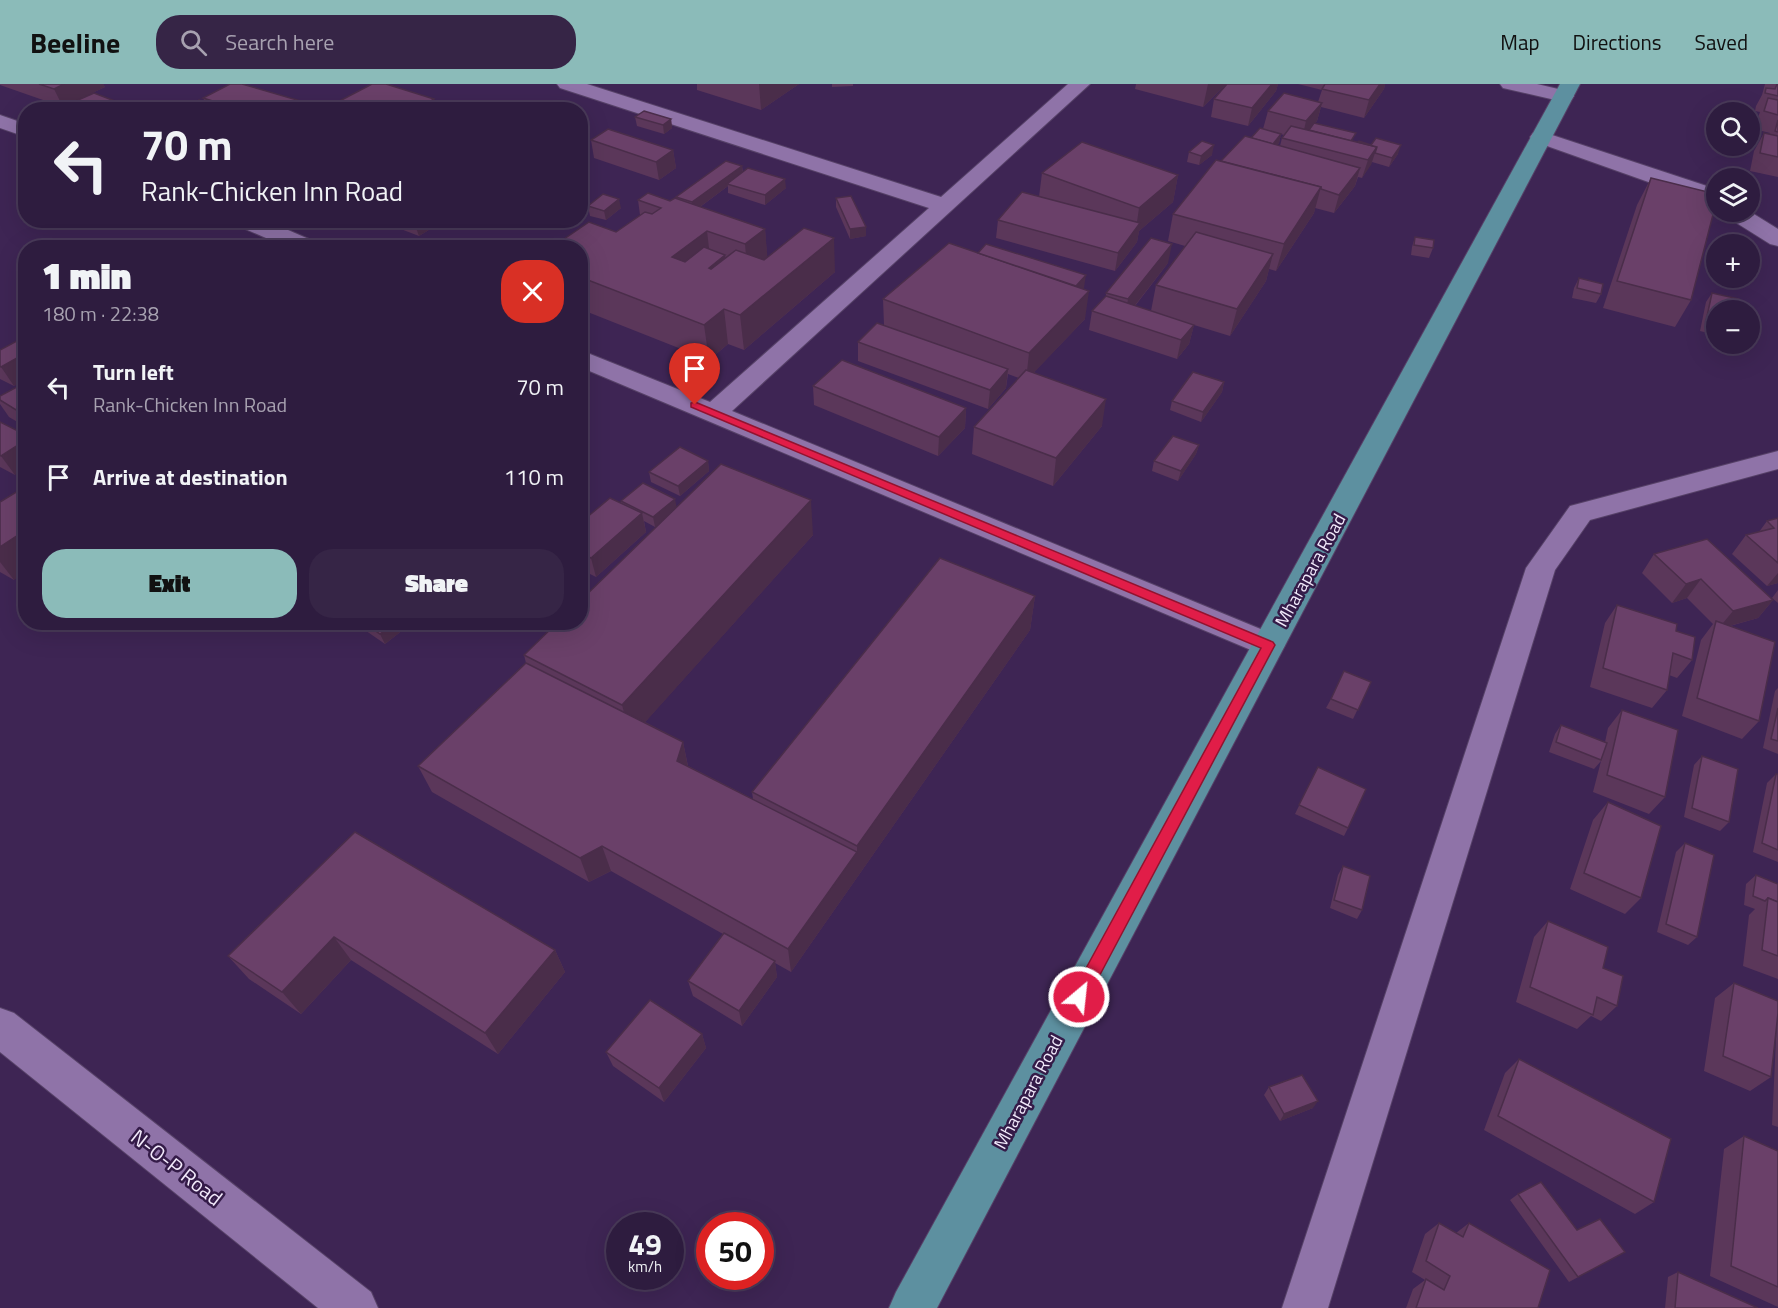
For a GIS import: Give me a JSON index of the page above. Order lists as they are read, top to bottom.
{
  "streets": {
    "main road": ["Mharapara Road"],
    "street": ["N-O-P Road"]
  },
  "page": {
    "header": "Beeline",
    "search": "Search here",
    "nav": ["Map", "Directions", "Saved"],
    "map_buttons": ["+", "−"],
    "turn": ["70 m", "Rank-Chicken Inn Road"],
    "heading": ["1 min", "180 m · 22:38"],
    "list": [
      {
        "name": "Turn left",
        "note": "Rank-Chicken Inn Road",
        "value": "70 m"
      },
      {
        "name": "Arrive at destination",
        "value": "110 m"
      }
    ],
    "buttons": ["Exit", "Share"],
    "speed": "49 km/h",
    "limit": "50"
  }
}
